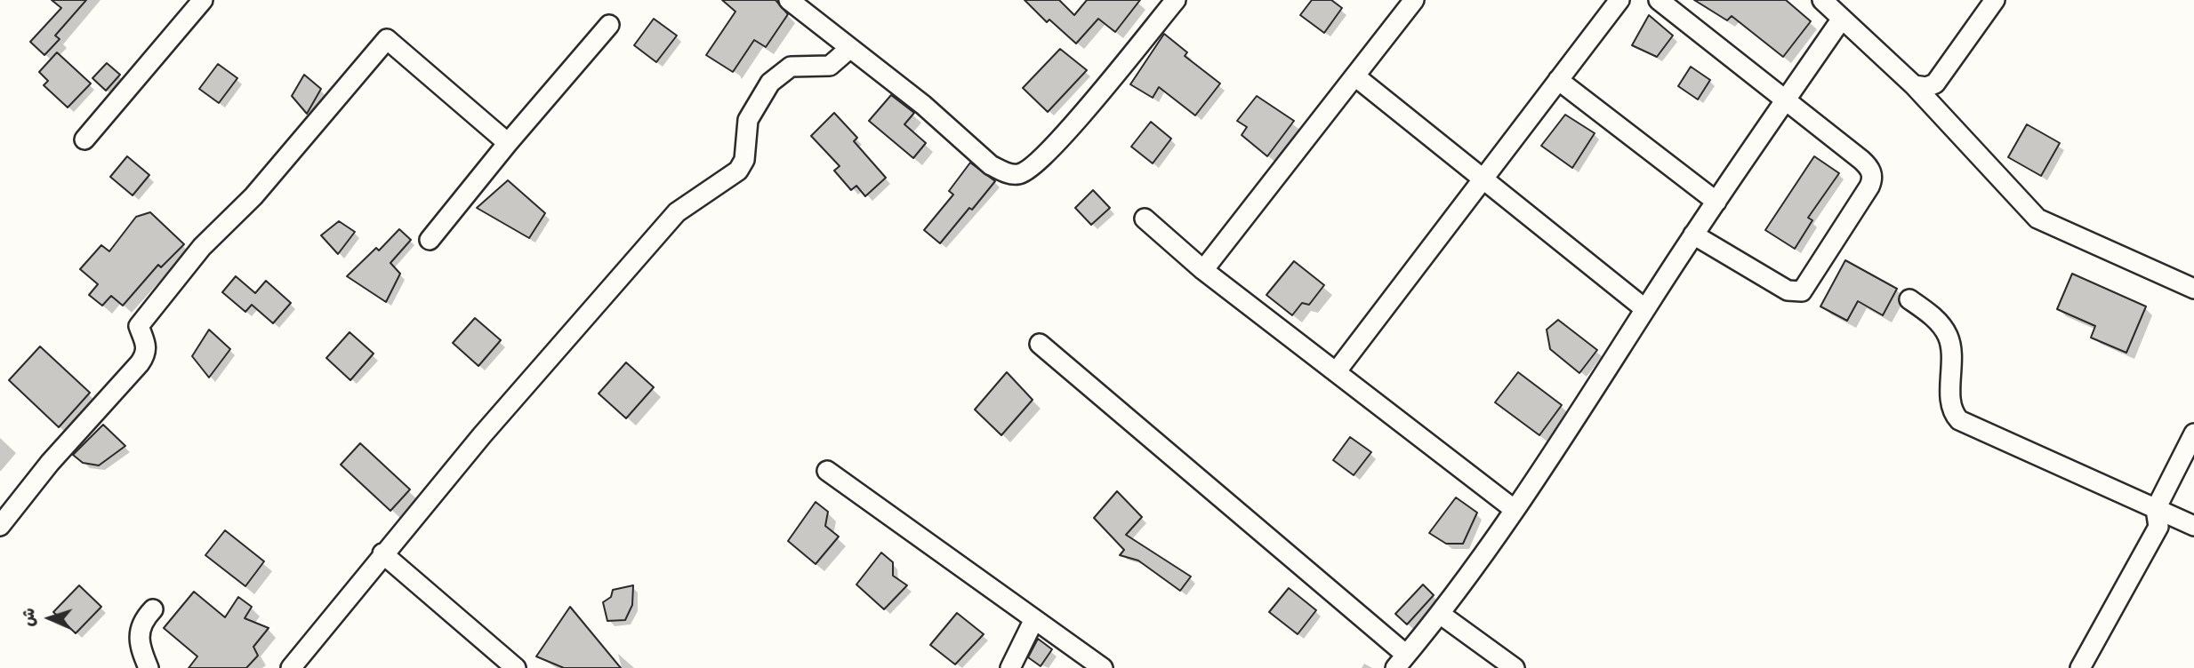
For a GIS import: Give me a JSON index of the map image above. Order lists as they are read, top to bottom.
{
  "north": "left"
}
